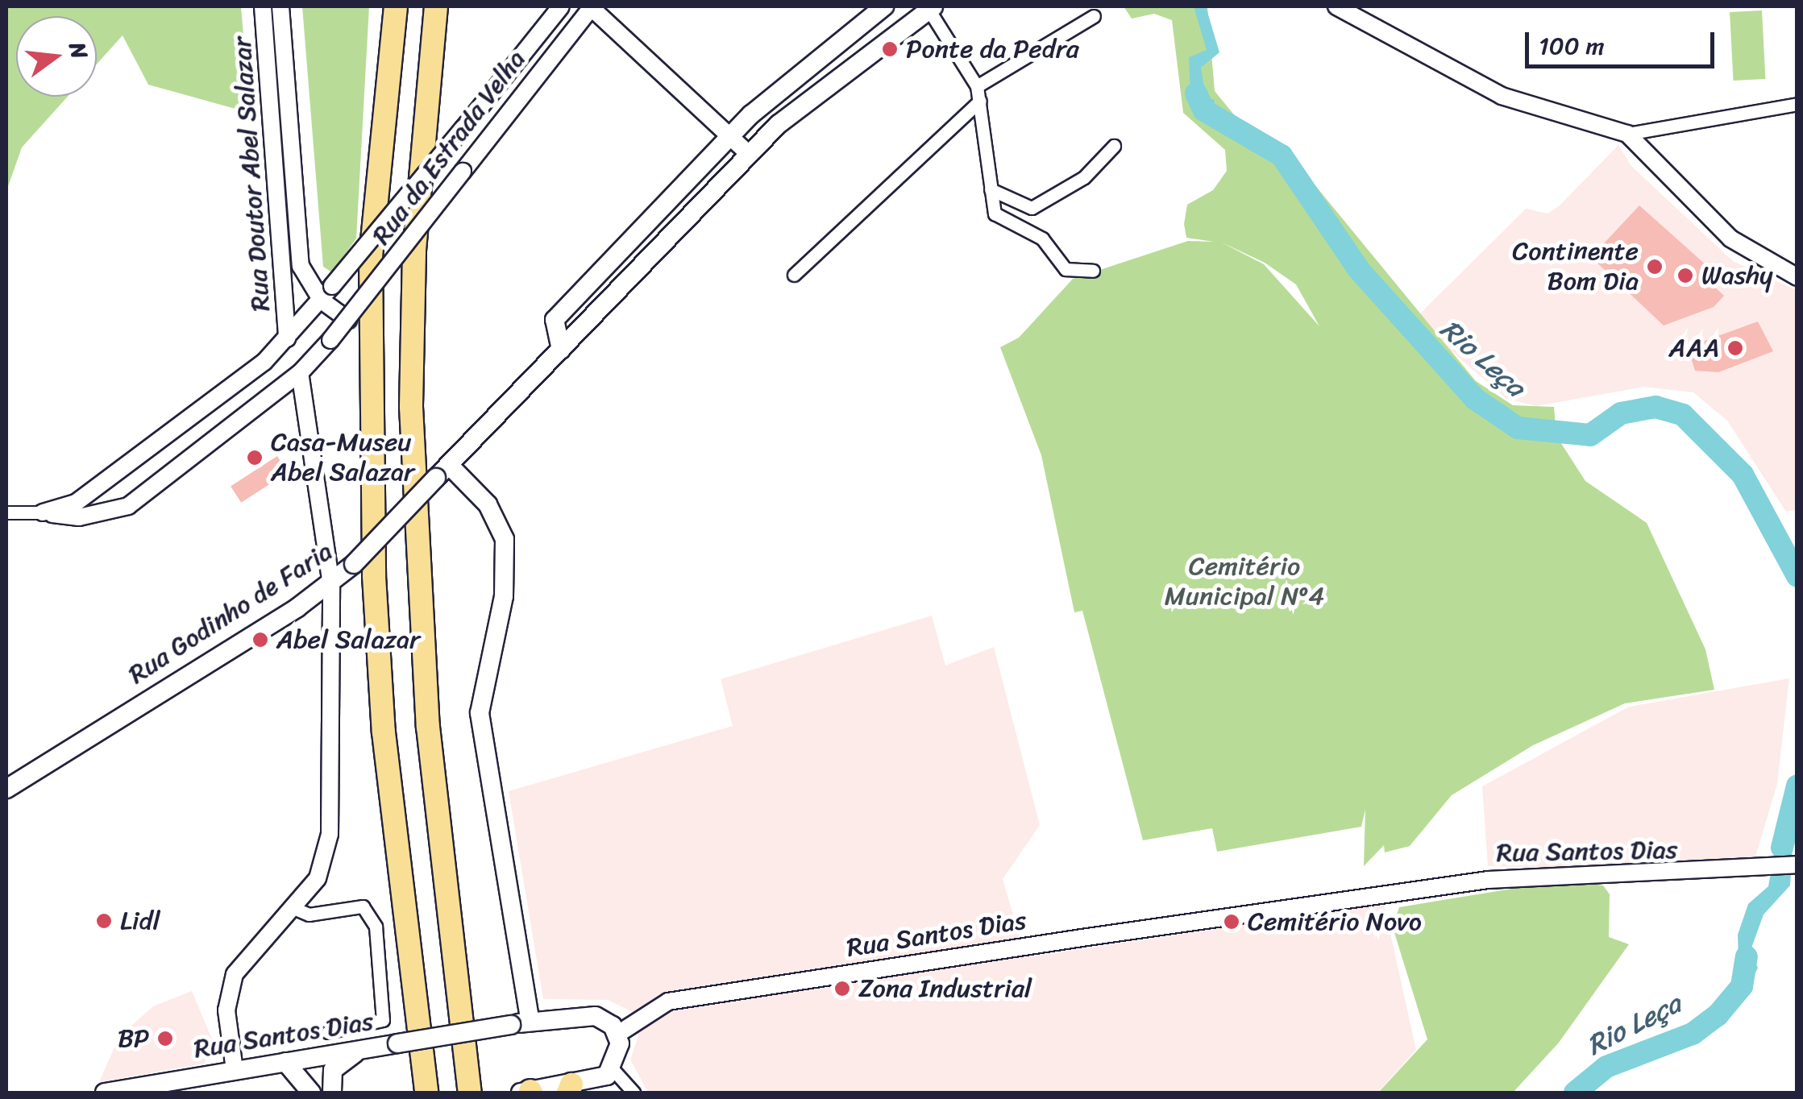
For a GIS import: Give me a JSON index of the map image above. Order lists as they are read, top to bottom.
{
  "streets": {
    "main road": ["Rua Godinho de Faria", "Rua Santos Dias"],
    "street": ["Rua da Estrada Velha", "Rua Doutor Abel Salazar"]
  },
  "crossings": [
    ["Rua da Estrada Velha", "Rua Doutor Abel Salazar"]
  ],
  "water": ["Rio Leça"],
  "parks": ["Cemitério Municipal Nº4"],
  "places": [
    "Ponte da Pedra",
    "Continente Bom Dia",
    "Washy",
    "AAA",
    "Casa-Museu Abel Salazar",
    "Abel Salazar",
    "Lidl",
    "Cemitério Novo",
    "Zona Industrial",
    "BP"
  ],
  "scale_bar": "100 m",
  "north": "right"
}
